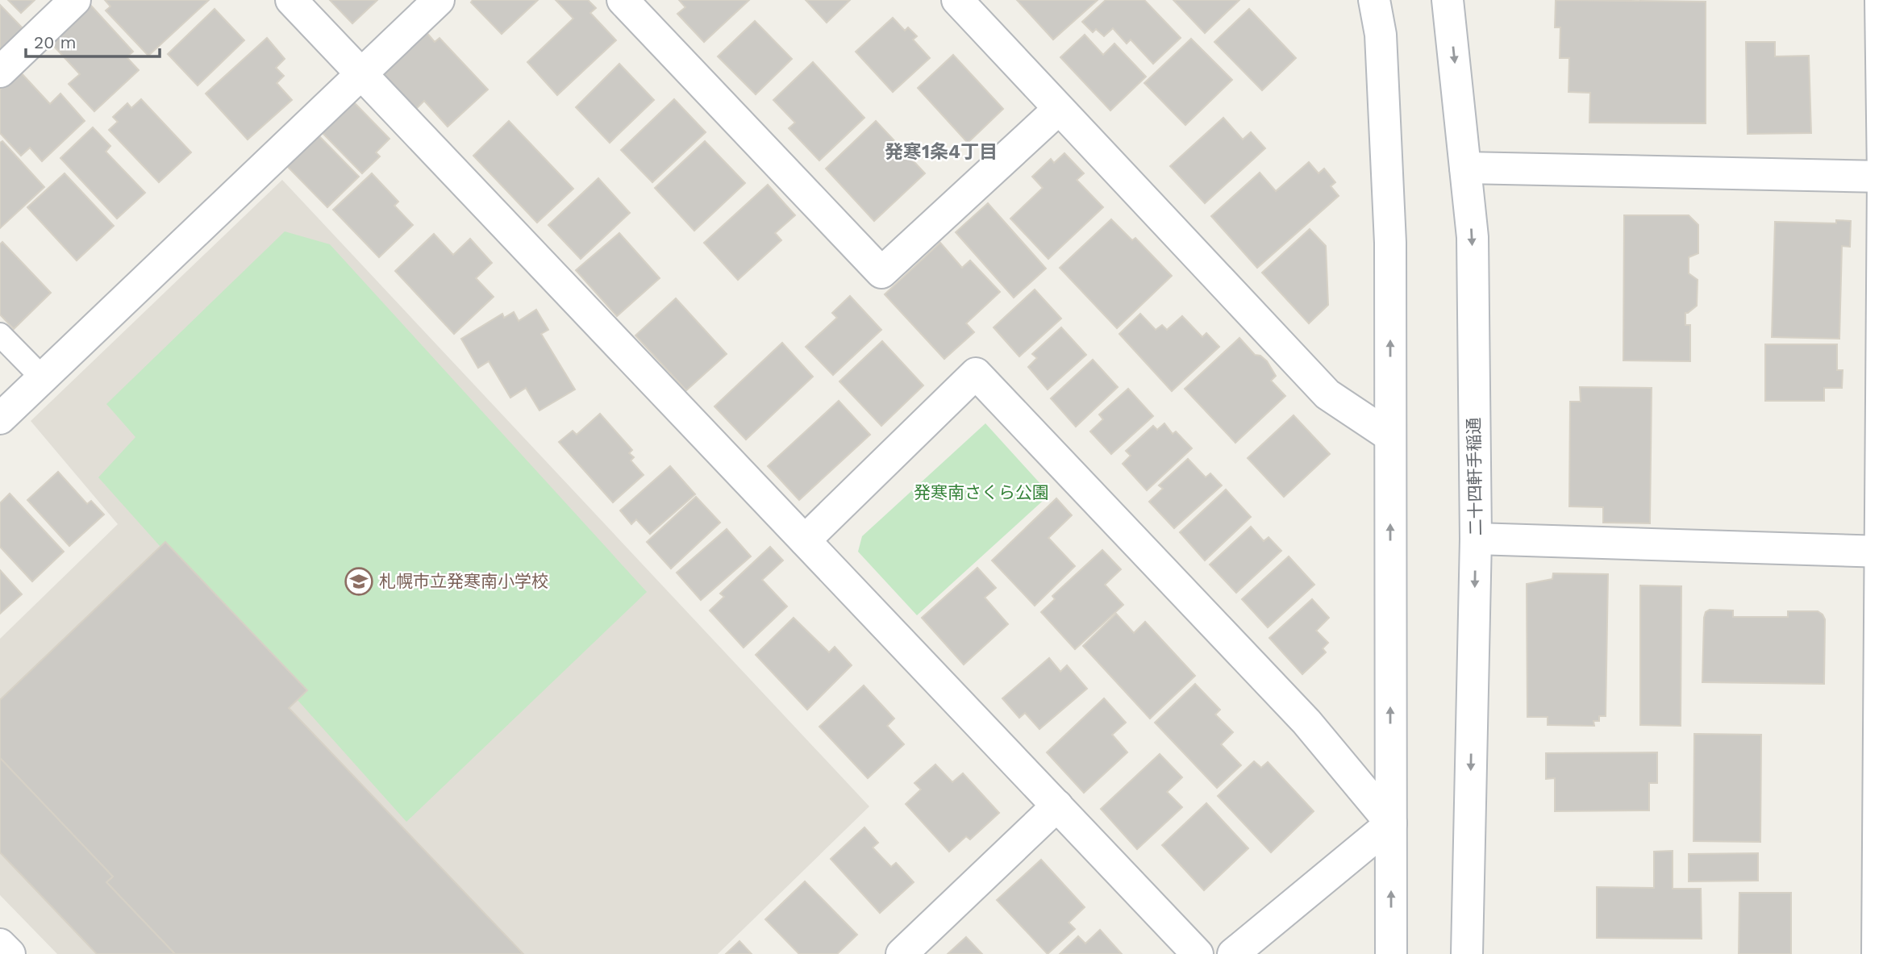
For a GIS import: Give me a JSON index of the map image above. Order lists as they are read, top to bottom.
{
  "streets": {
    "street": ["二十四軒手稲通"]
  },
  "districts": ["発寒1条4丁目"],
  "parks": ["発寒南さくら公園"],
  "places": {
    "school or university": ["札幌市立発寒南小学校"]
  },
  "scale_bar": "20 m"
}
